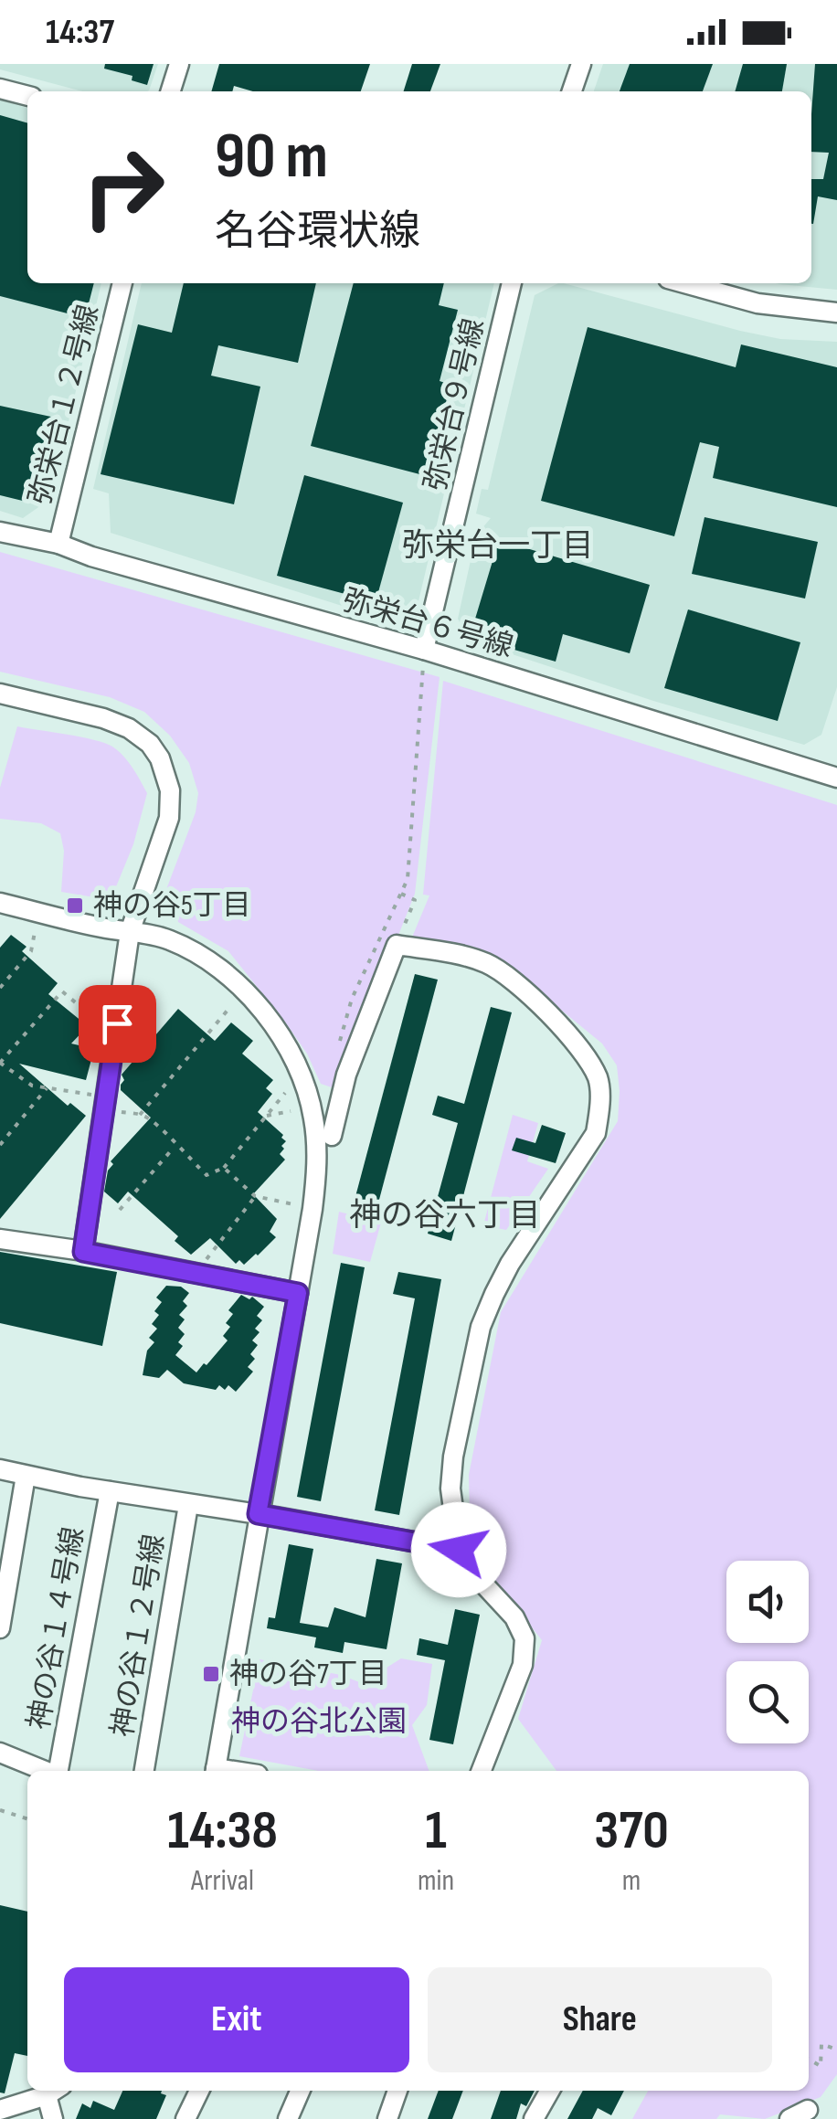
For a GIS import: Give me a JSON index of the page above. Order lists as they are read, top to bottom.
{
  "streets": {
    "street": [
      "弥栄台１２号線",
      "弥栄台９号線",
      "弥栄台６号線",
      "神の谷１４号線",
      "神の谷１２号線"
    ]
  },
  "crossings": [
    ["弥栄台１２号線", "弥栄台６号線"],
    ["弥栄台９号線", "弥栄台６号線"],
    ["神の谷１４号線", "神の谷１２号線"]
  ],
  "districts": ["弥栄台一丁目", "神の谷六丁目"],
  "parks": ["神の谷北公園"],
  "places": {
    "transit": ["神の谷5丁目", "神の谷7丁目"]
  },
  "page": {
    "status": "14:37",
    "turn": ["90 m", "名谷環状線"],
    "eta": [
      "14:38",
      "Arrival",
      "1",
      "min",
      "370",
      "m"
    ],
    "buttons": ["Exit", "Share"]
  }
}
